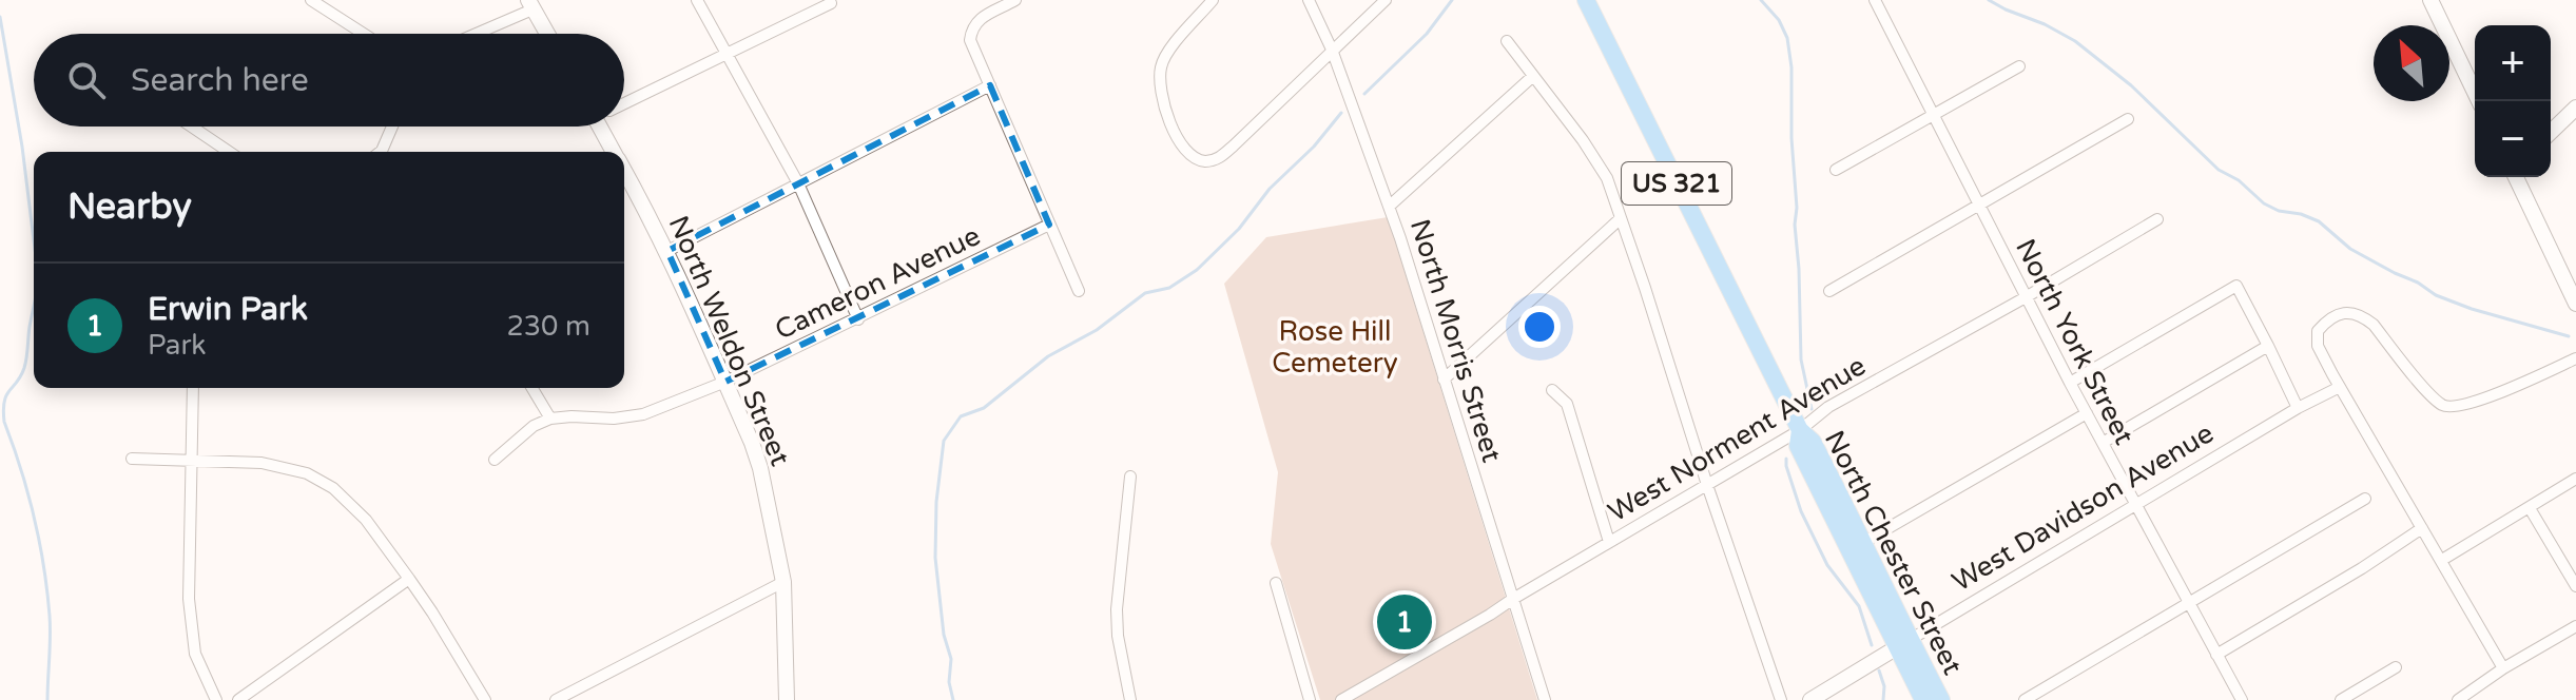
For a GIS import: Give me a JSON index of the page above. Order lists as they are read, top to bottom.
{
  "streets": {
    "main road": ["US 321", "North Chester Street"],
    "street": [
      "Cameron Avenue",
      "North Weldon Street",
      "North Morris Street",
      "North York Street",
      "West Norment Avenue",
      "West Davidson Avenue"
    ]
  },
  "crossings": [
    ["Cameron Avenue", "North Weldon Street"],
    ["North Morris Street", "West Norment Avenue"],
    ["North York Street", "West Norment Avenue"],
    ["North York Street", "West Davidson Avenue"],
    ["West Norment Avenue", "North Chester Street"],
    ["West Davidson Avenue", "North Chester Street"]
  ],
  "parks": ["Rose Hill Cemetery"],
  "north": "top left",
  "page": {
    "map_buttons": ["+", "−"],
    "search": "Search here",
    "heading": "Nearby",
    "list": [
      {
        "mark": "1",
        "name": "Erwin Park",
        "note": "Park",
        "value": "230 m"
      }
    ],
    "pins": "1"
  }
}
